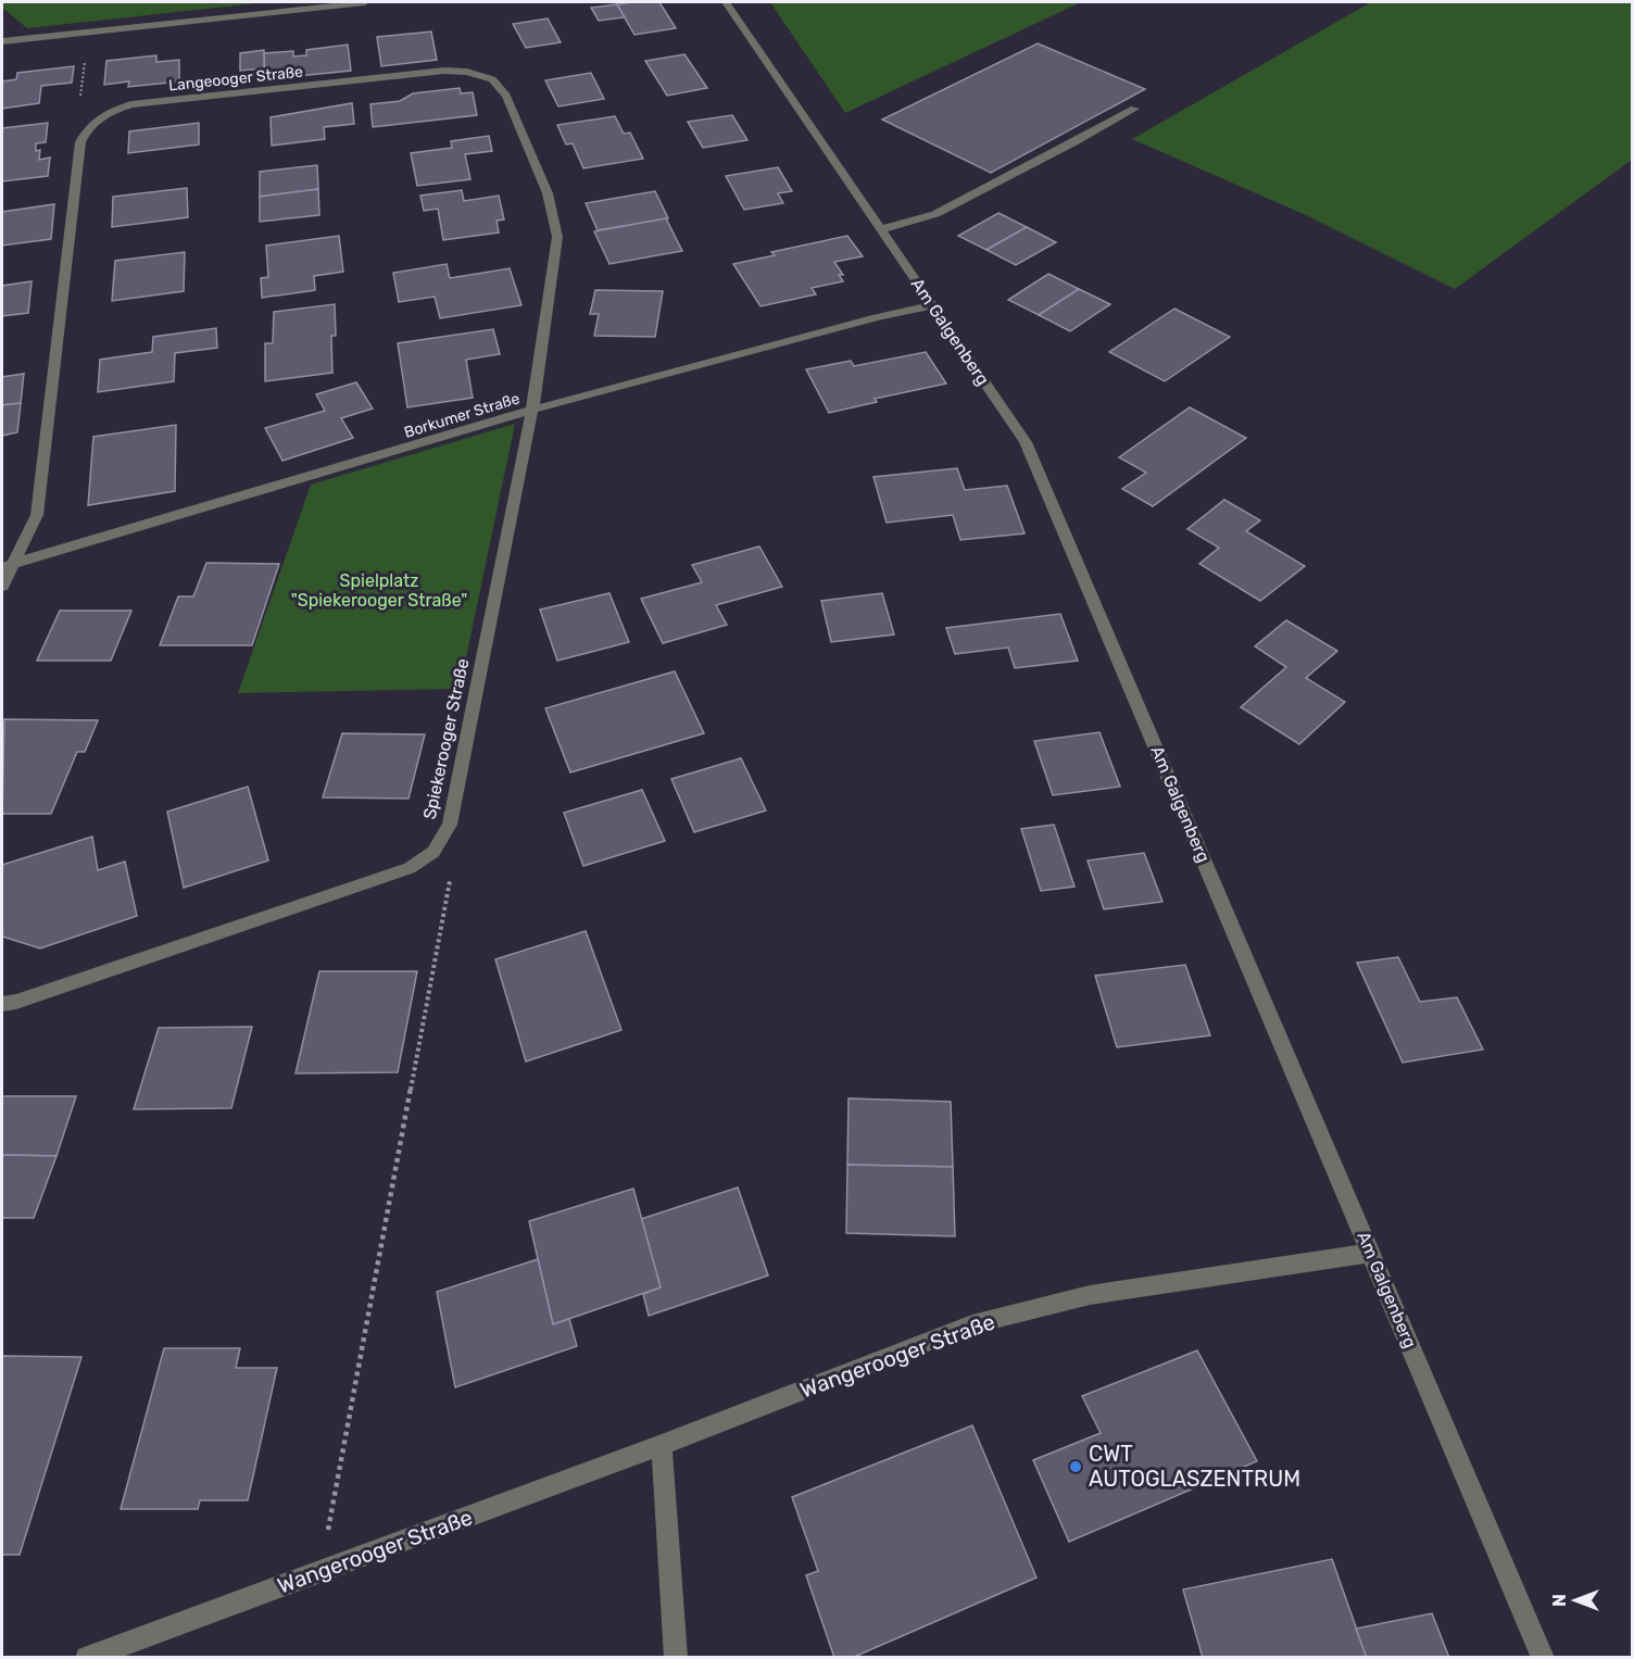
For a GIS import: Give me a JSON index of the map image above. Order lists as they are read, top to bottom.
{
  "streets": {
    "street": [
      "Langeooger Straße",
      "Am Galgenberg",
      "Borkumer Straße",
      "Spiekerooger Straße",
      "Wangerooger Straße"
    ]
  },
  "crossings": [
    ["Langeooger Straße", "Borkumer Straße"],
    ["Langeooger Straße", "Spiekerooger Straße"],
    ["Am Galgenberg", "Borkumer Straße"],
    ["Am Galgenberg", "Wangerooger Straße"],
    ["Borkumer Straße", "Spiekerooger Straße"]
  ],
  "parks": ["Spielplatz \"Spiekerooger Straße\""],
  "places": ["CWT AUTOGLASZENTRUM"],
  "north": "left"
}
